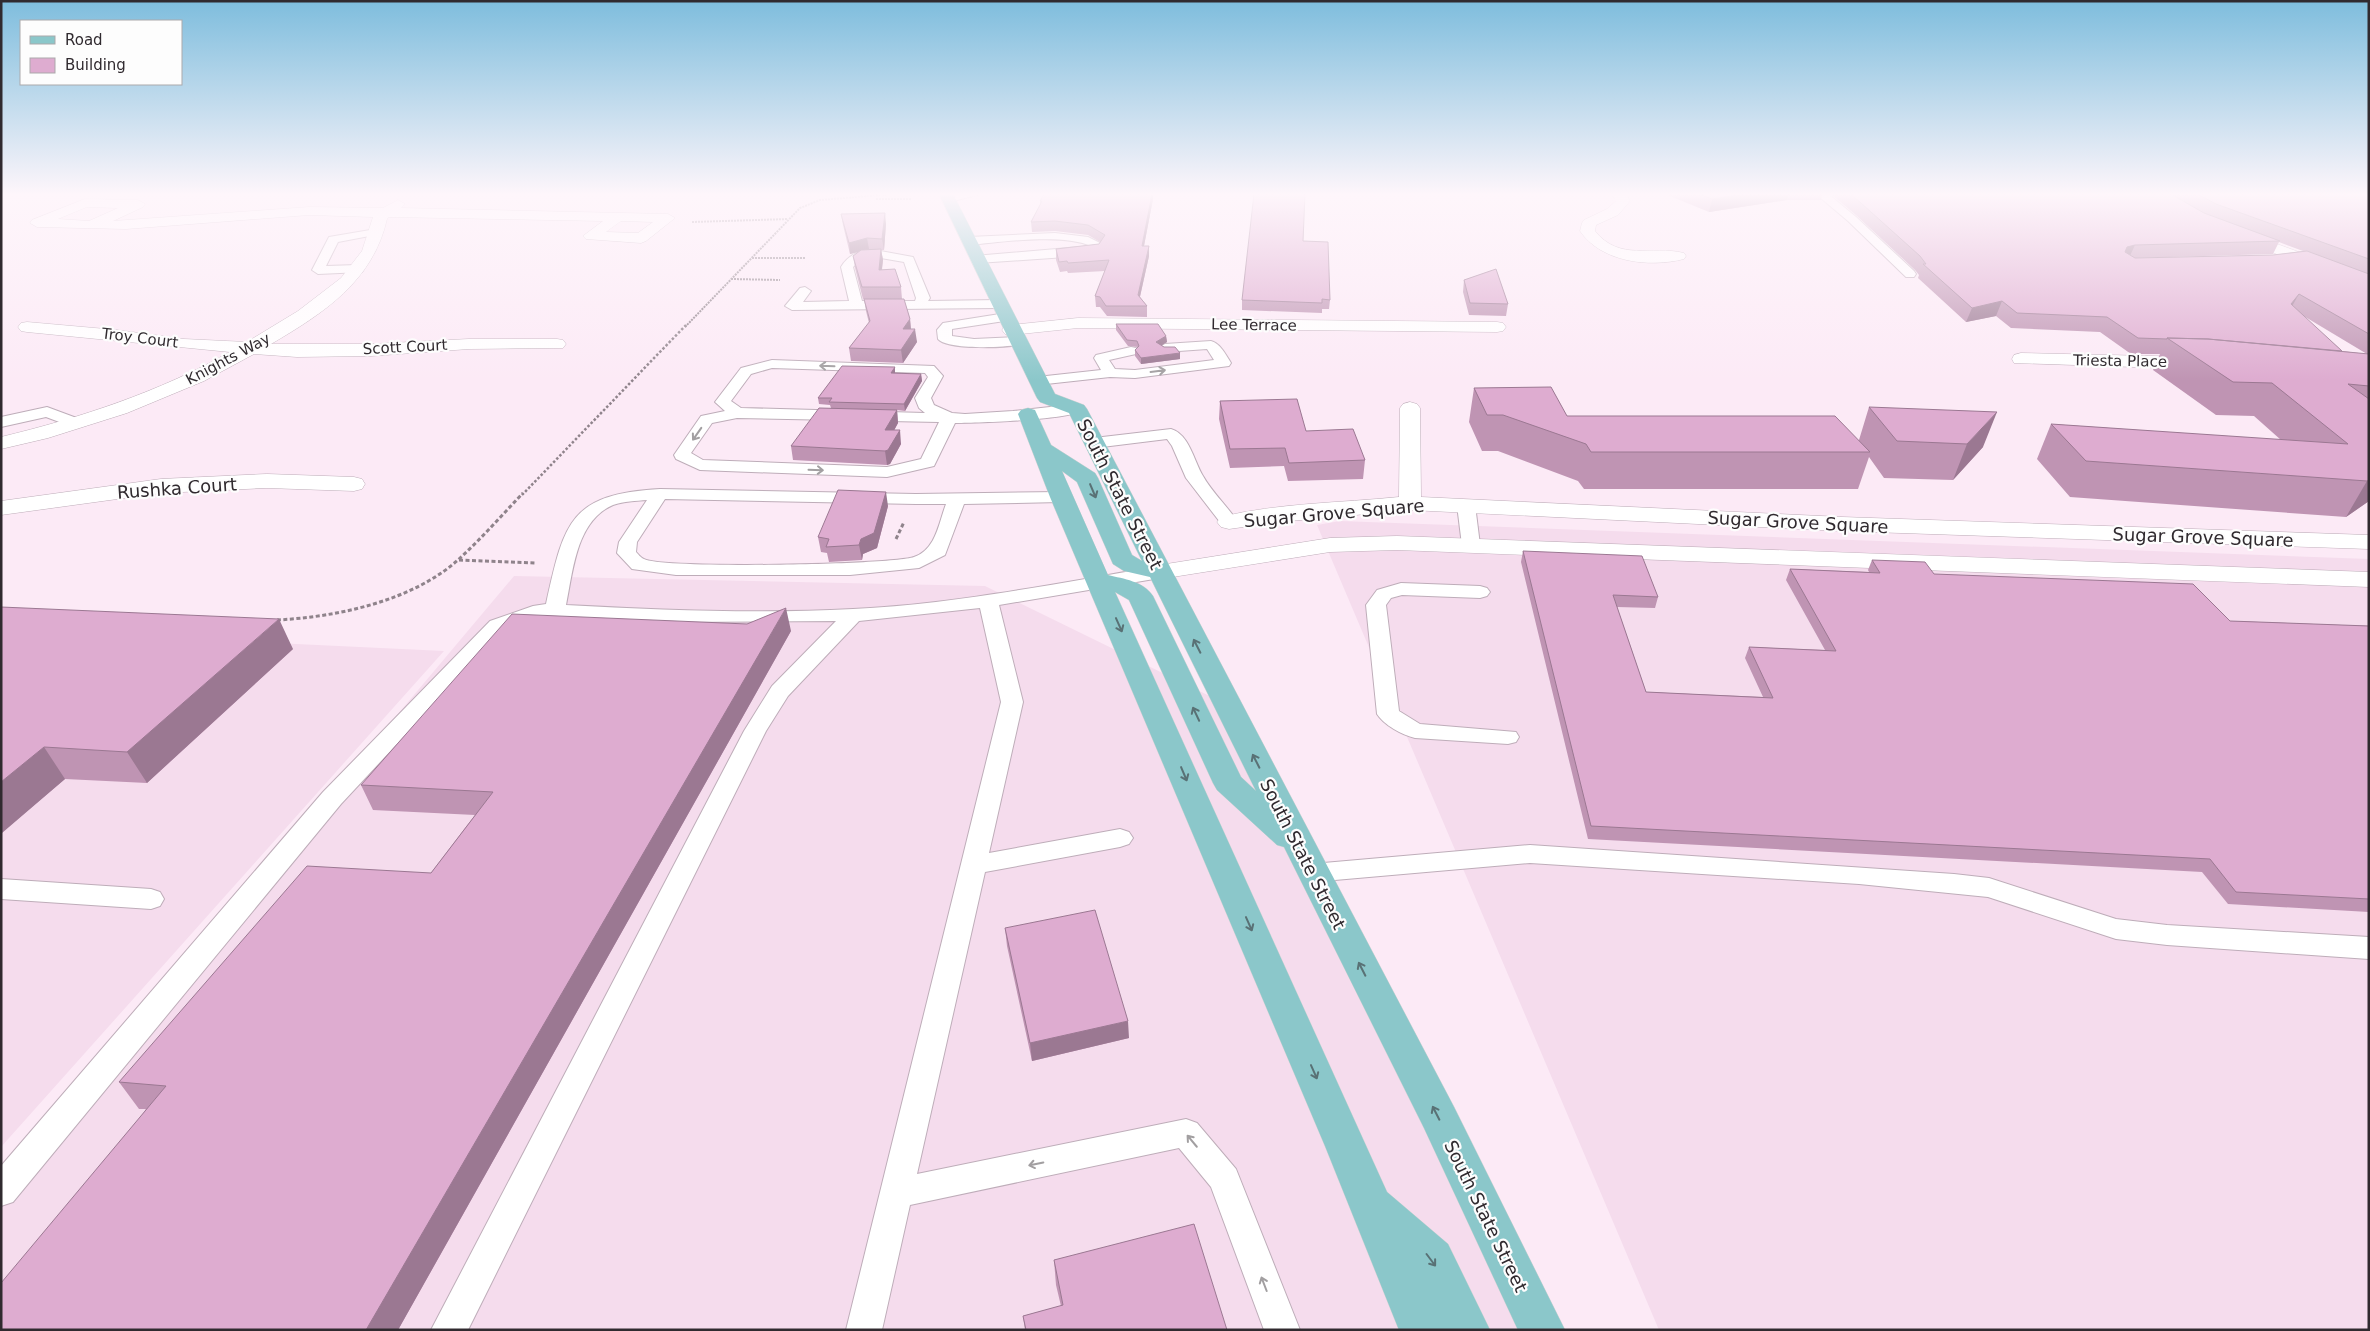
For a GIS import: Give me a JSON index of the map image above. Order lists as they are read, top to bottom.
{
  "streets": {
    "main road": ["South State Street"],
    "street": [
      "Lee Terrace",
      "Troy Court",
      "Scott Court",
      "Knights Way",
      "Triesta Place",
      "Rushka Court",
      "Sugar Grove Square"
    ]
  },
  "crossings": [
    ["Troy Court", "Scott Court"],
    ["Troy Court", "Knights Way"],
    ["Scott Court", "Knights Way"]
  ],
  "legend": ["Road", "Building"]
}
